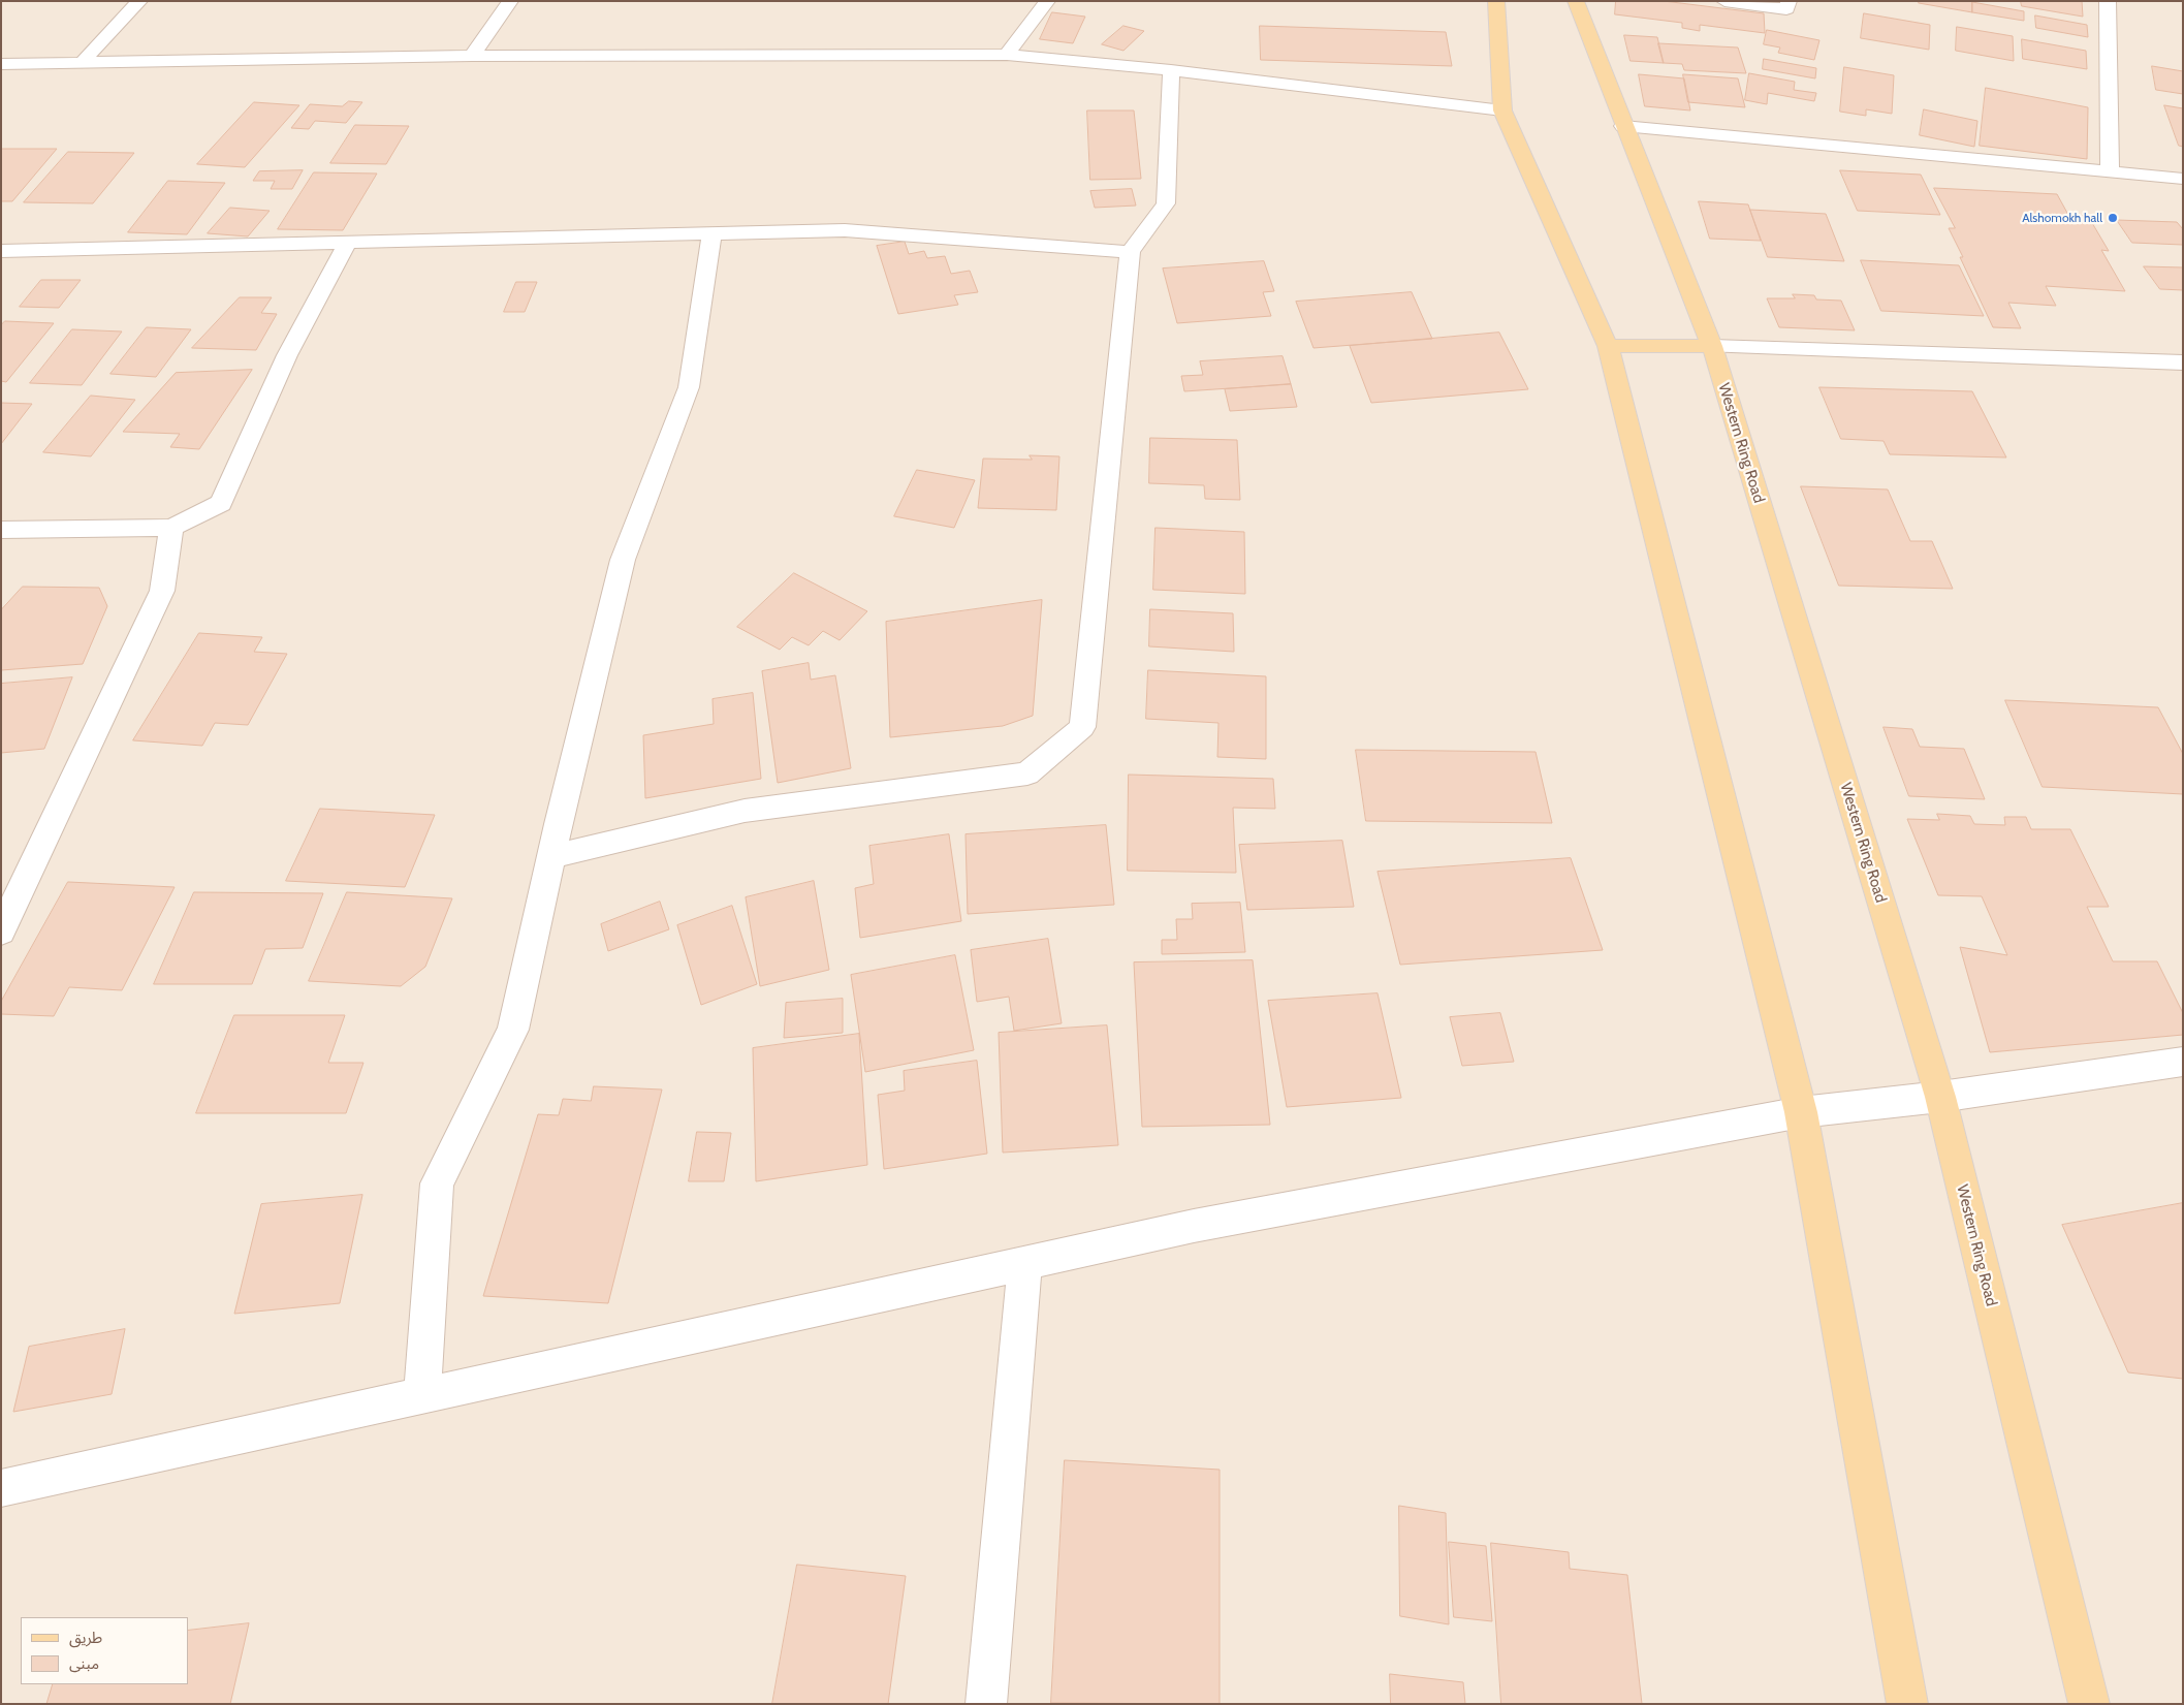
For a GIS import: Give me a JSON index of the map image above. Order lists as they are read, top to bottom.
{
  "streets": {
    "main road": ["Western Ring Road"]
  },
  "places": ["Alshomokh hall"],
  "legend": ["طريق", "مبنى"]
}
